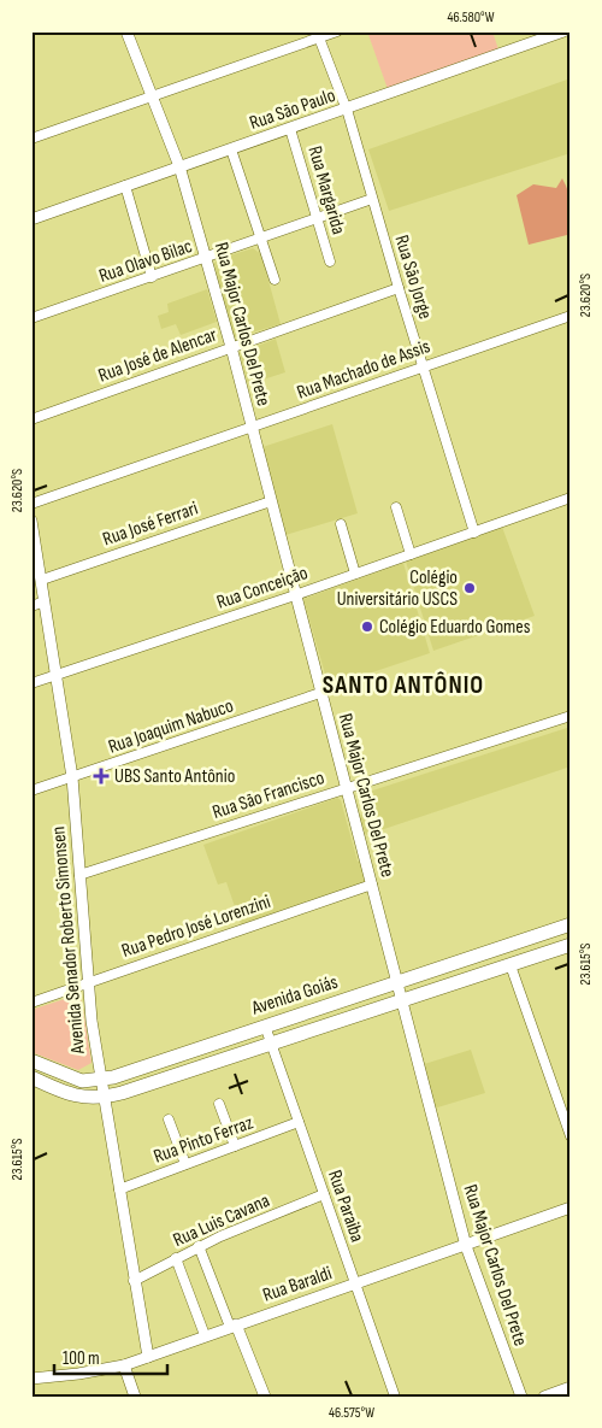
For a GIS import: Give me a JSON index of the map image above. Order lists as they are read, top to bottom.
{
  "streets": {
    "main road": ["Avenida Goiás"],
    "street": [
      "Rua São Paulo",
      "Rua Margarida",
      "Rua Olavo Bilac",
      "Rua São Jorge",
      "Rua Major Carlos Del Prete",
      "Rua José de Alencar",
      "Rua Machado de Assis",
      "Rua José Ferrari",
      "Rua Conceição",
      "Rua Joaquim Nabuco",
      "Rua São Francisco",
      "Rua Pedro José Lorenzini",
      "Avenida Senador Roberto Simonsen",
      "Rua Pinto Ferraz",
      "Rua Paraiba",
      "Rua Luis Cavana",
      "Rua Baraldi"
    ]
  },
  "crossings": [
    ["Rua São Paulo", "Rua Margarida"],
    ["Rua São Paulo", "Rua São Jorge"],
    ["Rua São Paulo", "Rua Major Carlos Del Prete"],
    ["Rua Margarida", "Rua Olavo Bilac"],
    ["Rua Olavo Bilac", "Rua São Jorge"],
    ["Rua Olavo Bilac", "Rua Major Carlos Del Prete"],
    ["Rua São Jorge", "Rua José de Alencar"],
    ["Rua São Jorge", "Rua Machado de Assis"],
    ["Rua São Jorge", "Rua Conceição"],
    ["Rua Major Carlos Del Prete", "Rua José de Alencar"],
    ["Rua Major Carlos Del Prete", "Rua Machado de Assis"],
    ["Rua Major Carlos Del Prete", "Rua José Ferrari"],
    ["Rua Major Carlos Del Prete", "Rua Conceição"],
    ["Rua Major Carlos Del Prete", "Rua Joaquim Nabuco"],
    ["Rua Major Carlos Del Prete", "Rua São Francisco"],
    ["Rua Major Carlos Del Prete", "Rua Pedro José Lorenzini"],
    ["Rua Major Carlos Del Prete", "Avenida Goiás"],
    ["Rua Major Carlos Del Prete", "Rua Baraldi"],
    ["Rua José Ferrari", "Avenida Senador Roberto Simonsen"],
    ["Rua Conceição", "Avenida Senador Roberto Simonsen"],
    ["Rua Joaquim Nabuco", "Avenida Senador Roberto Simonsen"],
    ["Rua São Francisco", "Avenida Senador Roberto Simonsen"],
    ["Rua Pedro José Lorenzini", "Avenida Senador Roberto Simonsen"],
    ["Avenida Senador Roberto Simonsen", "Avenida Goiás"],
    ["Avenida Senador Roberto Simonsen", "Rua Pinto Ferraz"],
    ["Avenida Senador Roberto Simonsen", "Rua Luis Cavana"],
    ["Avenida Senador Roberto Simonsen", "Rua Baraldi"],
    ["Avenida Goiás", "Rua Paraiba"],
    ["Rua Pinto Ferraz", "Rua Paraiba"],
    ["Rua Paraiba", "Rua Luis Cavana"],
    ["Rua Paraiba", "Rua Baraldi"]
  ],
  "districts": ["SANTO ANTÔNIO"],
  "places": {
    "other": ["Colégio Universitário USCS", "Colégio Eduardo Gomes"],
    "health": ["UBS Santo Antônio"]
  },
  "scale_bar": "100 m",
  "coordinates": [
    "46.580°W",
    "23.620°S",
    "23.615°S",
    "46.575°W"
  ]
}
